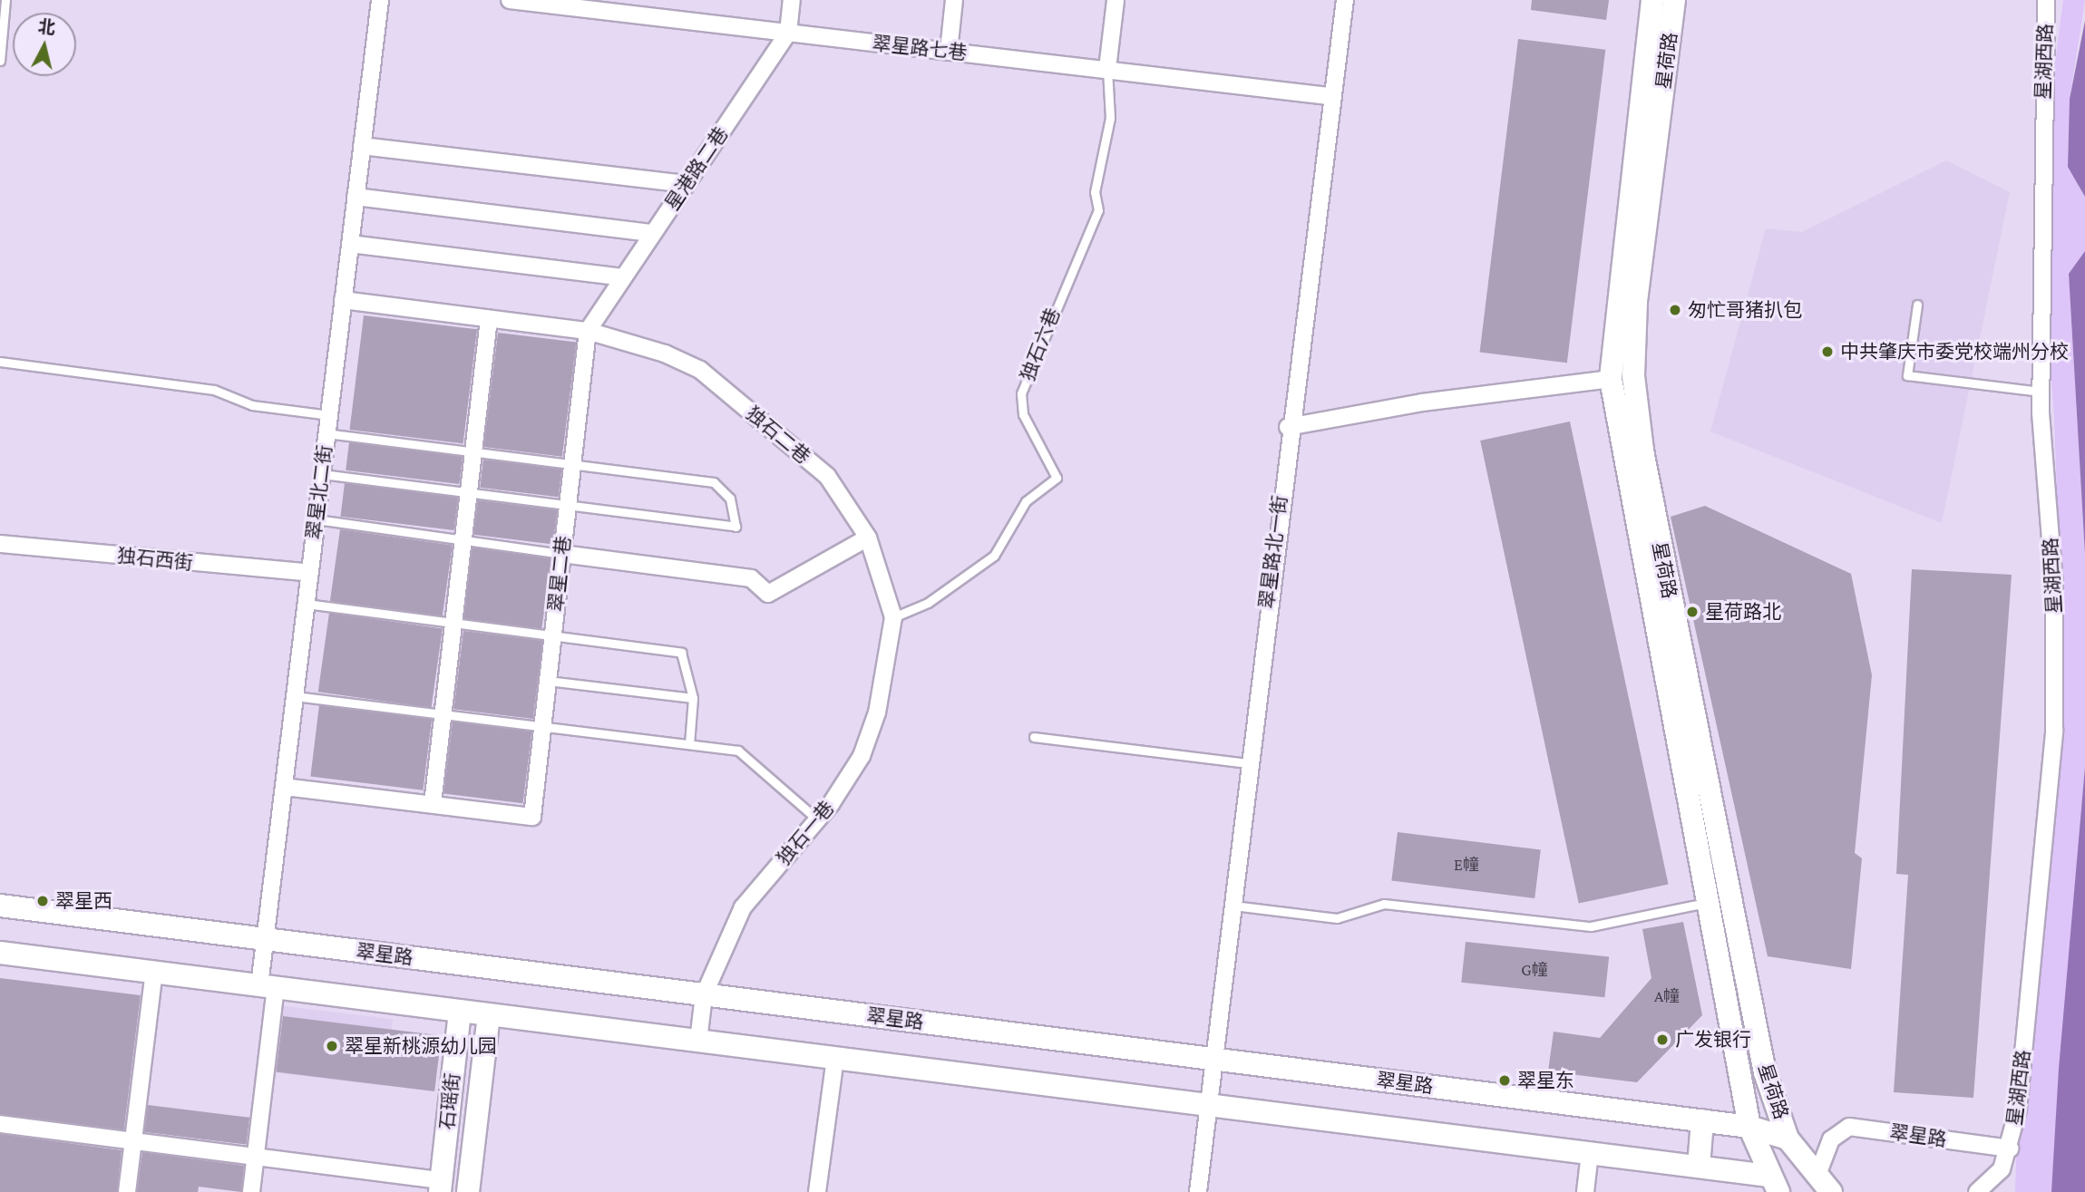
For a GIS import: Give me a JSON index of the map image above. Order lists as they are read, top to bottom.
{
  "streets": {
    "street": [
      "翠星路七巷",
      "星荷路",
      "星湖西路",
      "星港路二巷",
      "独石二巷",
      "翠星北二街",
      "翠星路北一街",
      "独石西街",
      "翠星二巷",
      "独石一巷",
      "翠星路",
      "石瑶街"
    ],
    "lane": ["独石六巷"]
  },
  "crossings": [
    ["翠星路七巷", "星港路二巷"],
    ["翠星路七巷", "独石六巷"],
    ["翠星路七巷", "翠星路北一街"],
    ["星荷路", "翠星路"],
    ["星湖西路", "翠星路"],
    ["星港路二巷", "独石二巷"],
    ["星港路二巷", "翠星二巷"],
    ["独石六巷", "独石二巷"],
    ["独石六巷", "独石一巷"],
    ["独石二巷", "翠星北二街"],
    ["独石二巷", "翠星二巷"],
    ["独石二巷", "独石一巷"],
    ["翠星北二街", "独石西街"],
    ["翠星北二街", "翠星路"],
    ["翠星路北一街", "翠星路"],
    ["独石一巷", "翠星路"]
  ],
  "places": [
    "匆忙哥猪扒包",
    "中共肇庆市委党校端州分校",
    "星荷路北",
    "翠星西",
    "广发银行",
    "翠星新桃源幼儿园",
    "翠星东"
  ],
  "house_numbers": ["E幢", "G幢", "A幢"],
  "north": "top"
}
